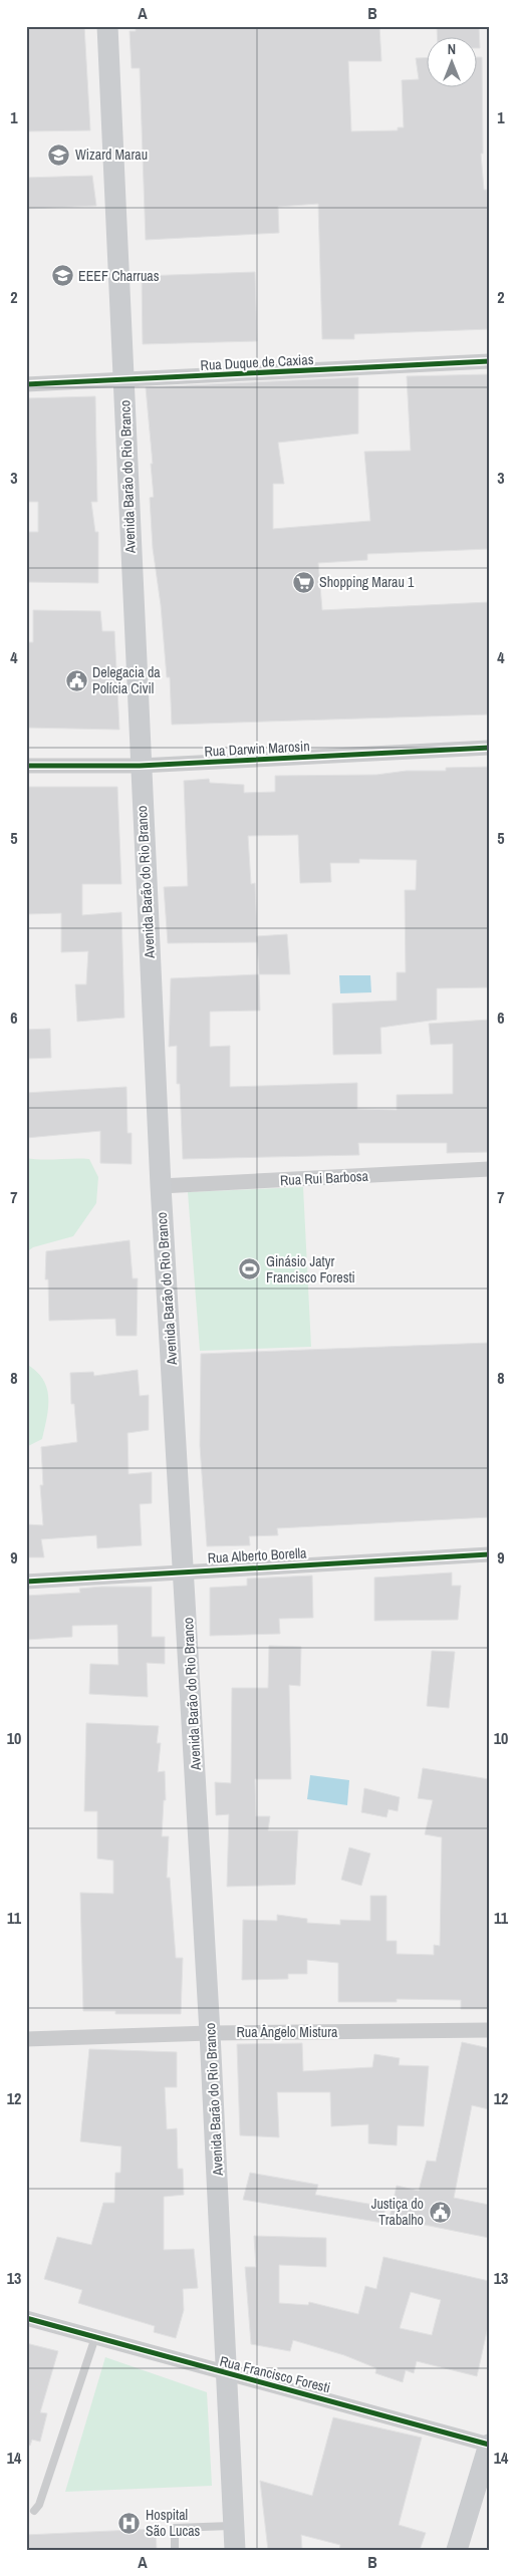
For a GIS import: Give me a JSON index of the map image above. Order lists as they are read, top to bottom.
{
  "streets": {
    "main road": ["Avenida Barão do Rio Branco"],
    "street": [
      "Rua Duque de Caxias",
      "Rua Darwin Marosin",
      "Rua Rui Barbosa",
      "Rua Alberto Borella",
      "Rua Ângelo Mistura",
      "Rua Francisco Foresti"
    ]
  },
  "crossings": [
    ["Rua Duque de Caxias", "Avenida Barão do Rio Branco"],
    ["Avenida Barão do Rio Branco", "Rua Darwin Marosin"],
    ["Avenida Barão do Rio Branco", "Rua Rui Barbosa"],
    ["Avenida Barão do Rio Branco", "Rua Alberto Borella"],
    ["Avenida Barão do Rio Branco", "Rua Ângelo Mistura"],
    ["Avenida Barão do Rio Branco", "Rua Francisco Foresti"]
  ],
  "places": {
    "school or university": ["Wizard Marau", "EEEF Charruas"],
    "supermarket": ["Shopping Marau 1"],
    "public building": ["Delegacia da Polícia Civil", "Justiça do Trabalho"],
    "sports": ["Ginásio Jatyr Francisco Foresti"],
    "hospital": ["Hospital São Lucas"]
  },
  "north": "top",
  "grid": {
    "columns": ["A", "B"],
    "rows": [
      "1",
      "2",
      "3",
      "4",
      "5",
      "6",
      "7",
      "8",
      "9",
      "10",
      "11",
      "12",
      "13",
      "14"
    ]
  }
}
